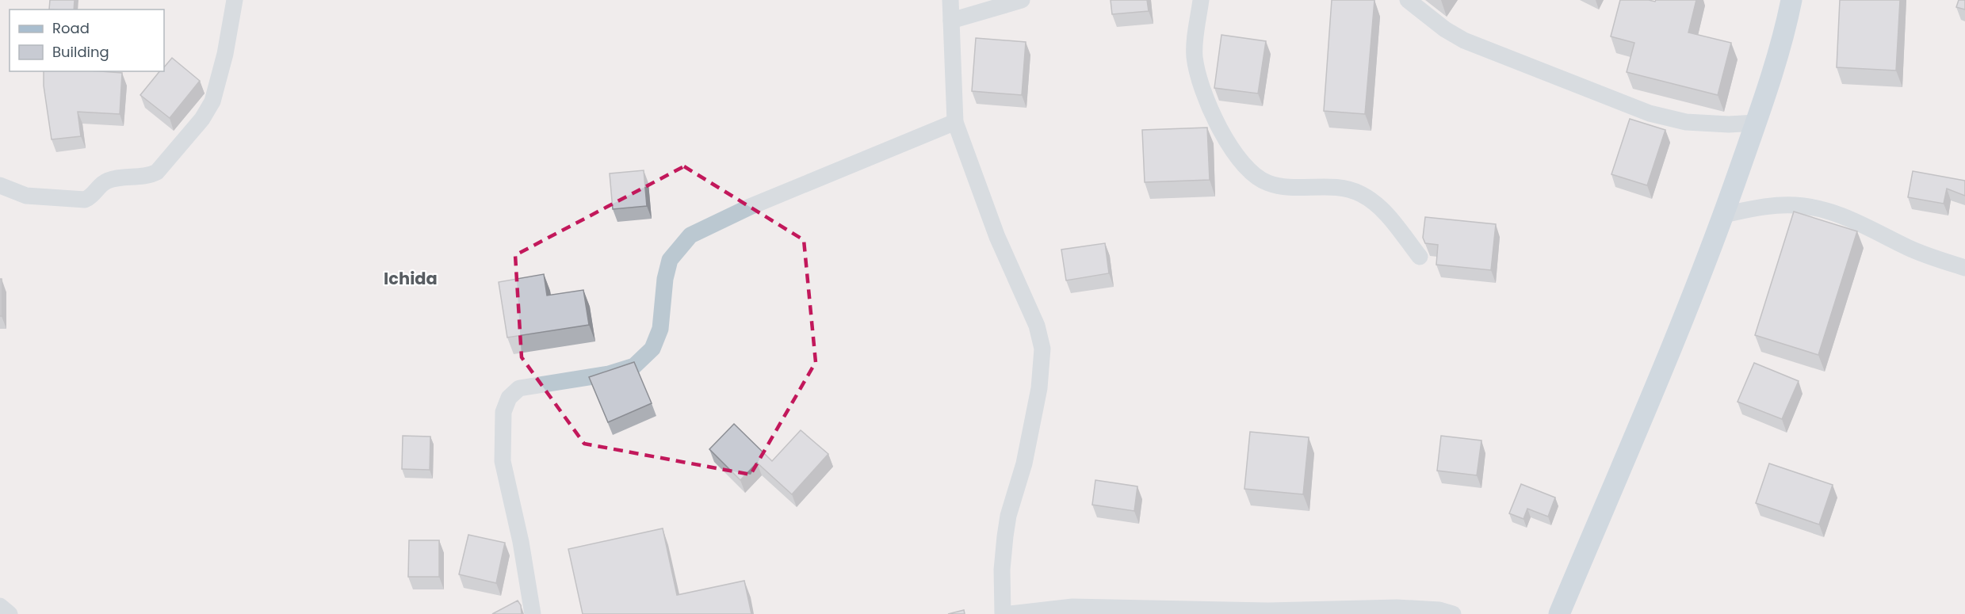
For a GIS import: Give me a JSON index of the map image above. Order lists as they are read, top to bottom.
{
  "districts": ["Ichida"],
  "legend": ["Road", "Building"]
}
